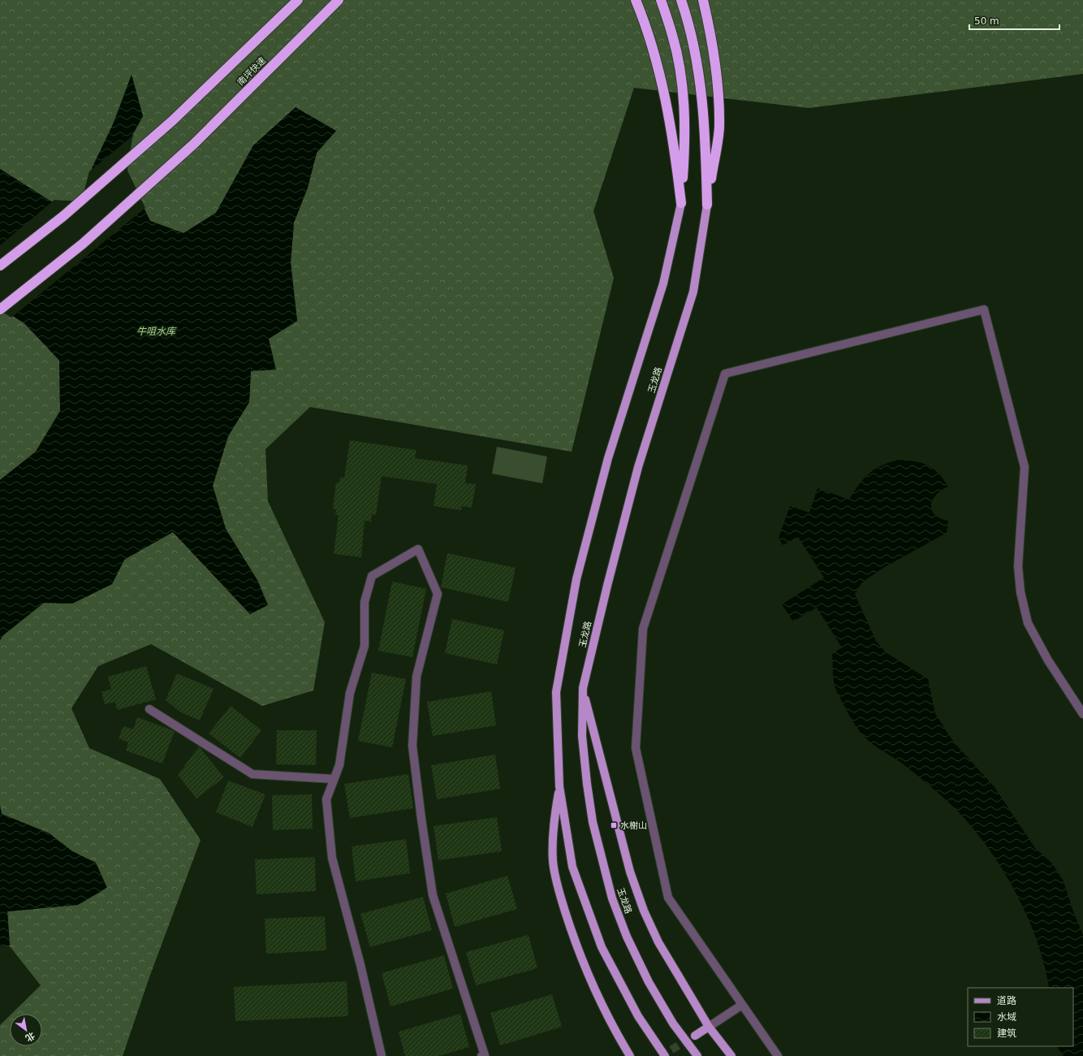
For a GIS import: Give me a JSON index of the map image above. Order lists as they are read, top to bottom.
{
  "streets": {
    "highway": ["南坪快速"],
    "main road": ["玉龙路"]
  },
  "water": ["牛咀水库"],
  "places": {
    "transit": ["水榭山"]
  },
  "legend": ["道路", "水域", "建筑"],
  "scale_bar": "50 m",
  "north": "bottom right"
}
